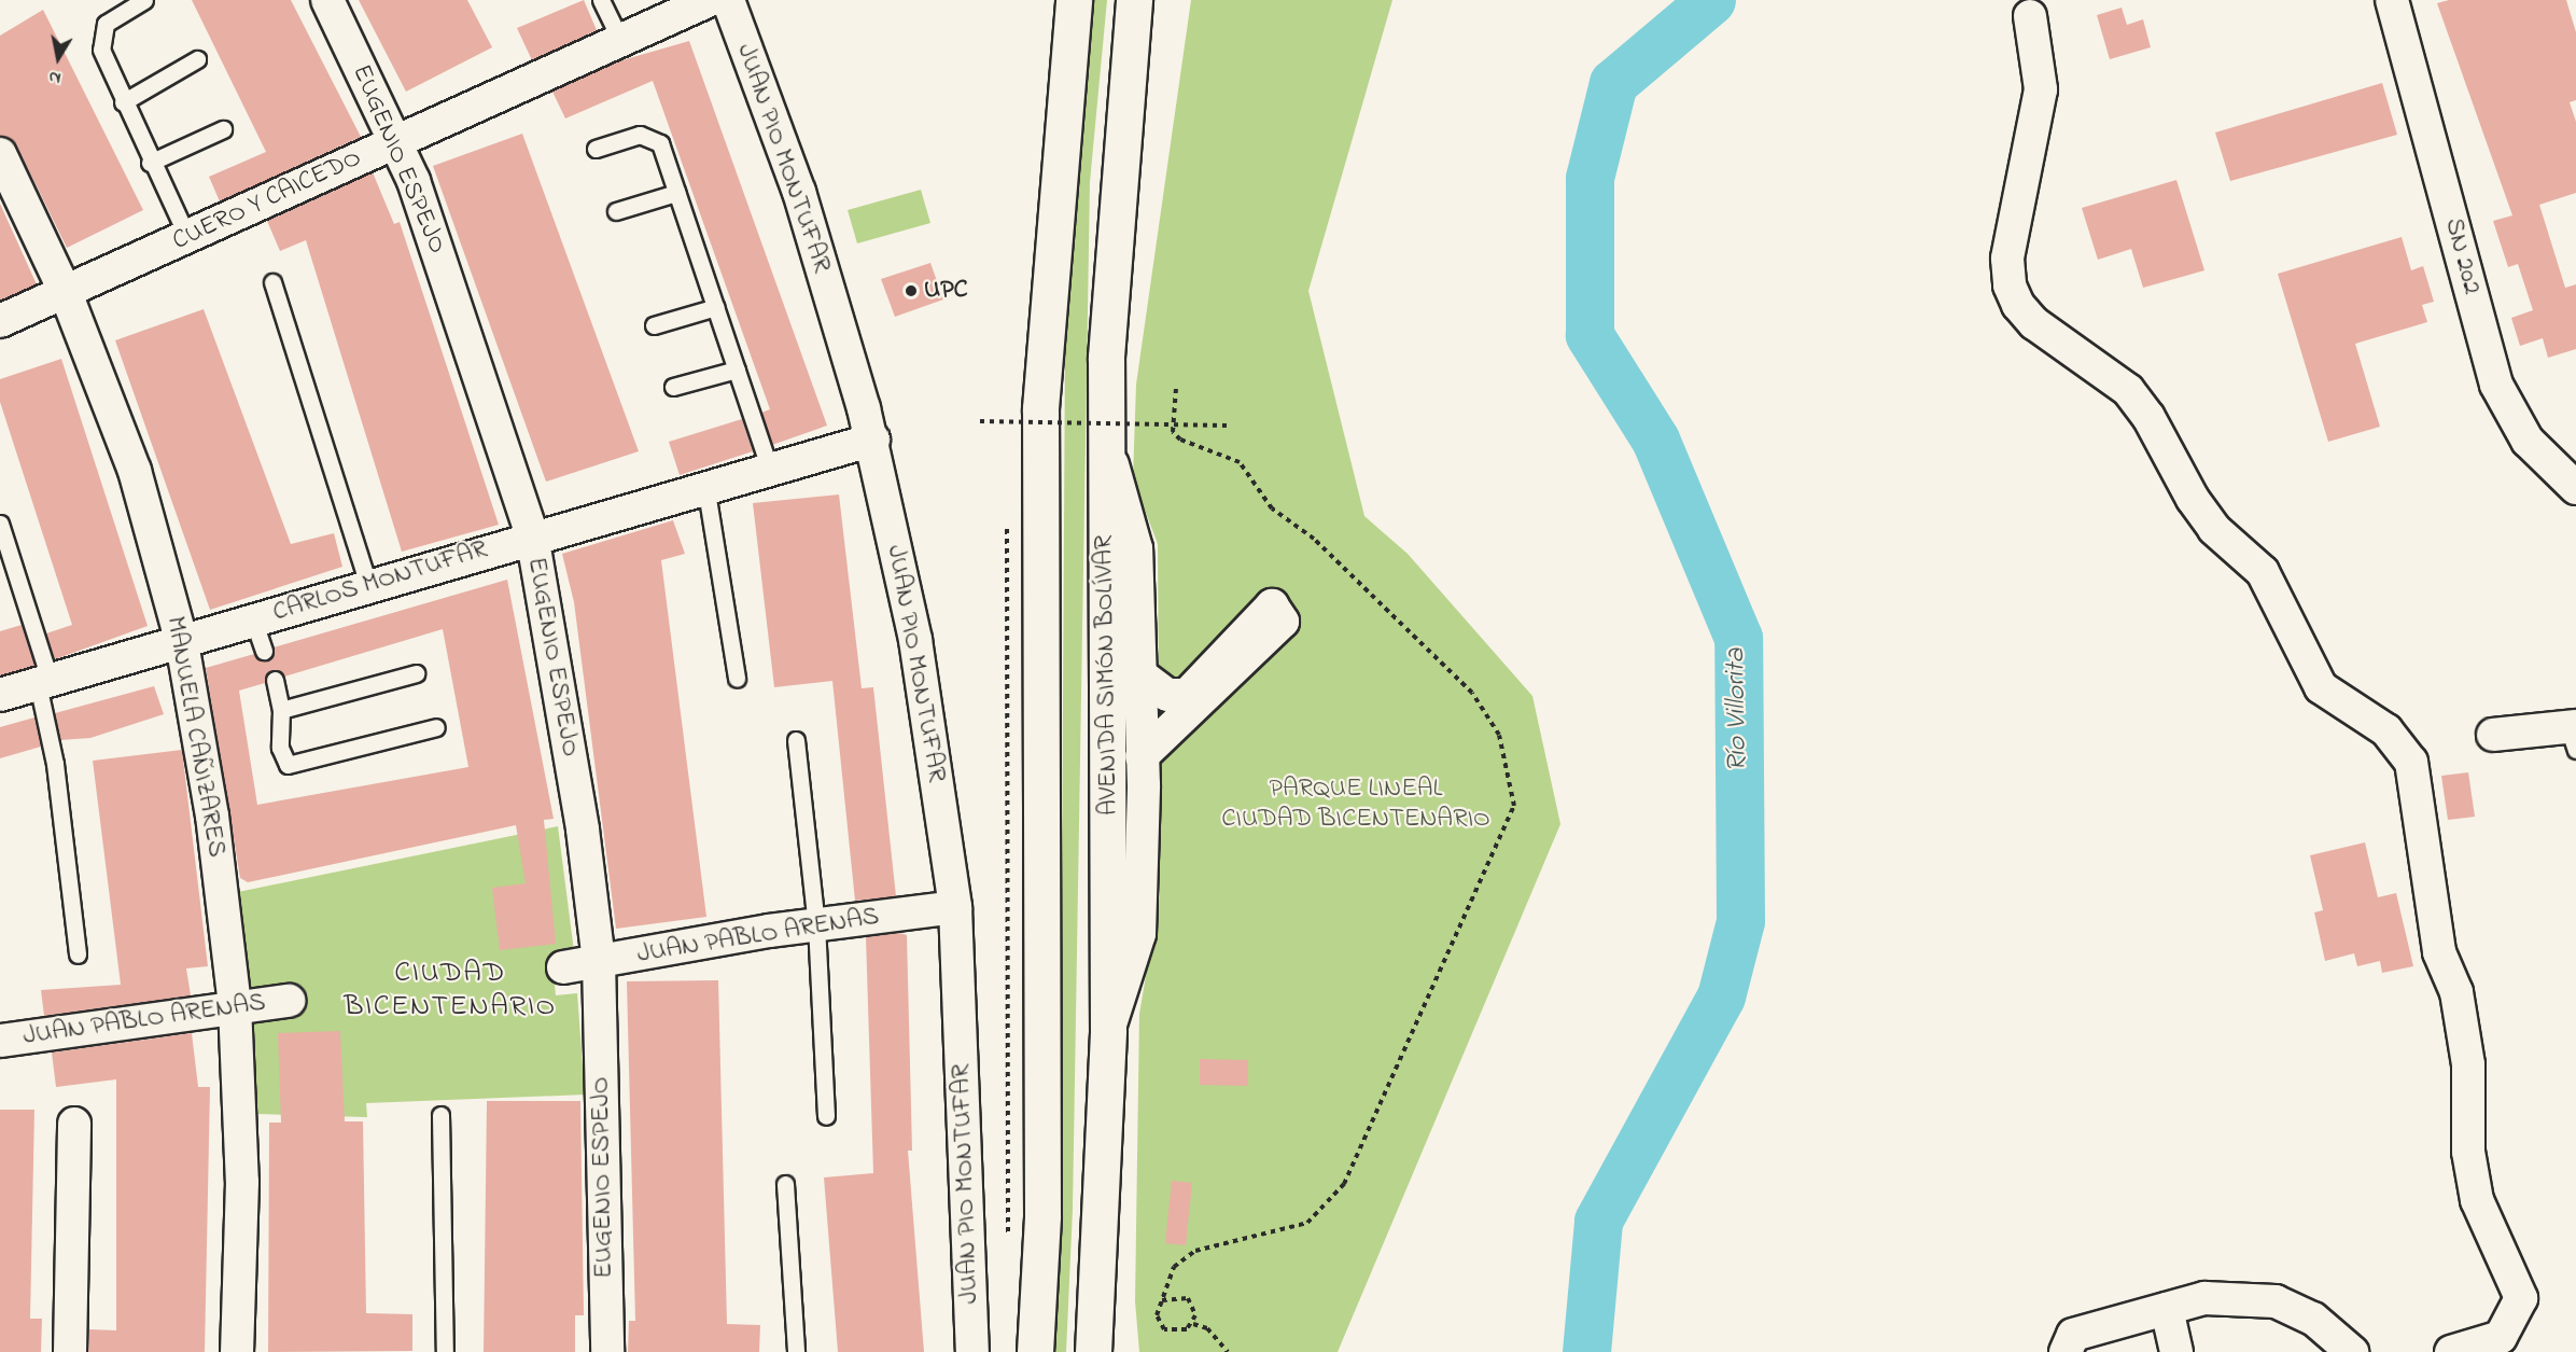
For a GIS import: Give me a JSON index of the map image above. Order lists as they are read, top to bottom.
{
  "streets": {
    "highway": ["AVENIDA SIMÓN BOLÍVAR"],
    "street": [
      "JUAN PIO MONTUFAR",
      "EUGENIO ESPEJO",
      "CUERO Y CAICEDO",
      "SN 202",
      "CARLOS MONTUFAR",
      "MANUELA CAÑIZARES",
      "JUAN PABLO ARENAS"
    ]
  },
  "crossings": [
    ["JUAN PIO MONTUFAR", "CARLOS MONTUFAR"],
    ["JUAN PIO MONTUFAR", "JUAN PABLO ARENAS"],
    ["EUGENIO ESPEJO", "CUERO Y CAICEDO"],
    ["EUGENIO ESPEJO", "CARLOS MONTUFAR"],
    ["EUGENIO ESPEJO", "JUAN PABLO ARENAS"],
    ["CUERO Y CAICEDO", "MANUELA CAÑIZARES"],
    ["CARLOS MONTUFAR", "MANUELA CAÑIZARES"],
    ["MANUELA CAÑIZARES", "JUAN PABLO ARENAS"]
  ],
  "districts": ["CIUDAD BICENTENARIO"],
  "water": ["Río Villorita"],
  "parks": ["PARQUE LINEAL CIUDAD BICENTENARIO"],
  "places": ["UPC"],
  "north": "bottom"
}
